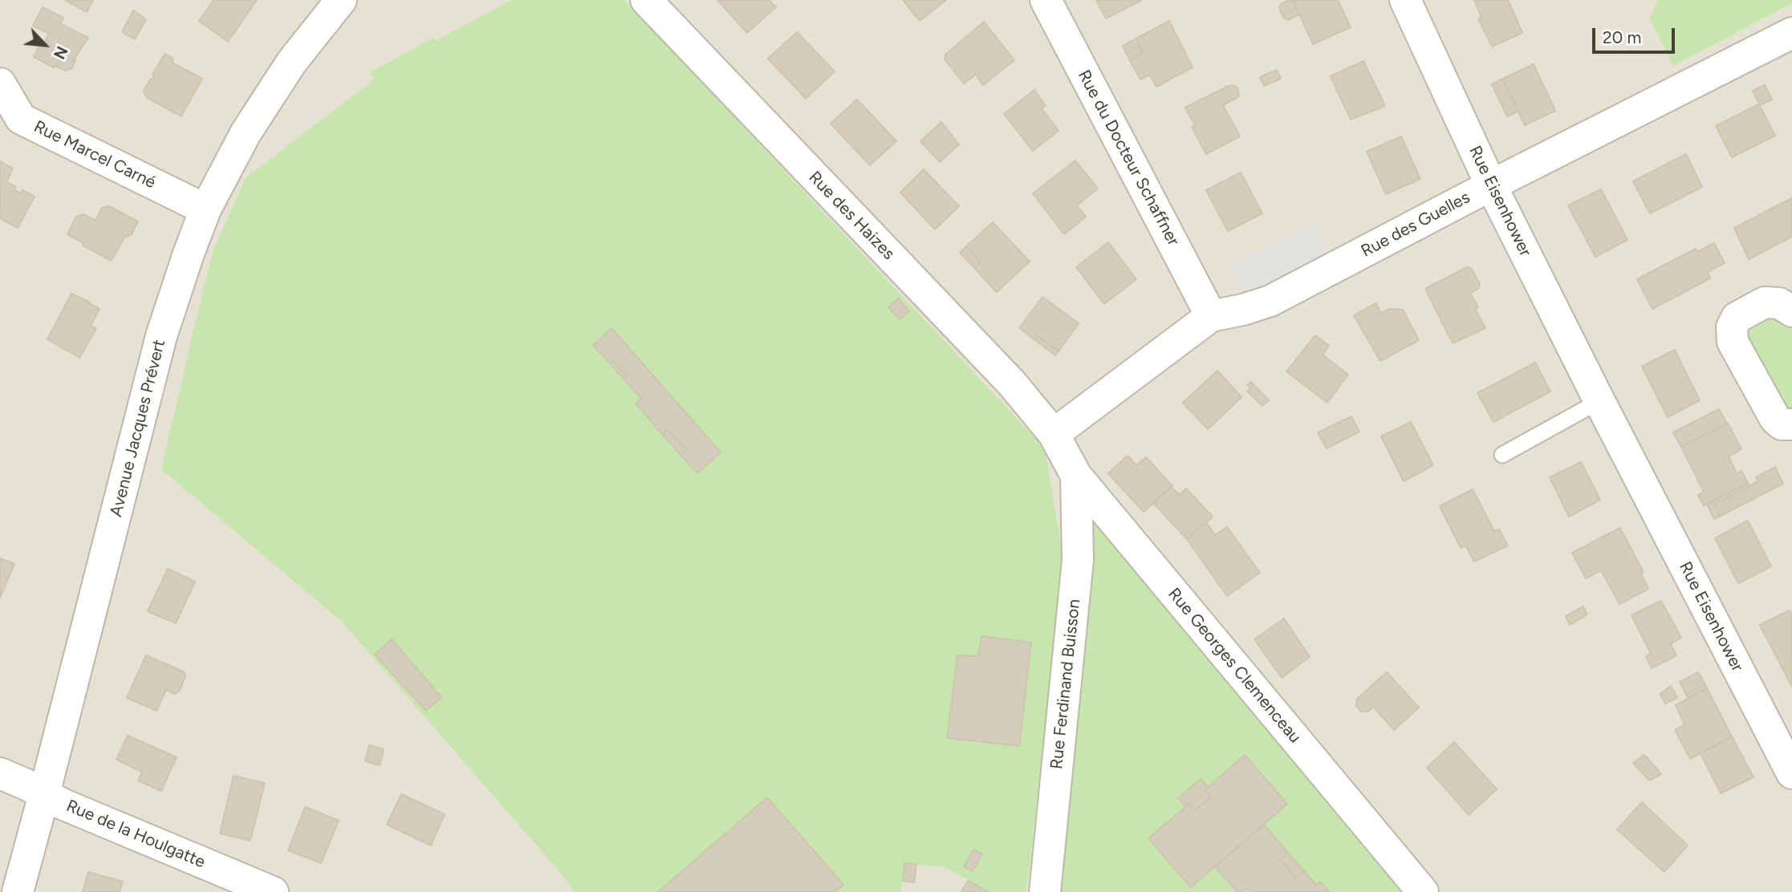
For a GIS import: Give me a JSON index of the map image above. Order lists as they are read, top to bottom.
{
  "streets": {
    "street": [
      "Rue Marcel Carné",
      "Rue du Docteur Schaffner",
      "Rue Eisenhower",
      "Rue des Haizes",
      "Rue des Guelles",
      "Avenue Jacques Prévert",
      "Rue Georges Clemenceau",
      "Rue Ferdinand Buisson",
      "Rue de la Houlgatte"
    ]
  },
  "crossings": [
    ["Rue Marcel Carné", "Avenue Jacques Prévert"],
    ["Rue du Docteur Schaffner", "Rue des Guelles"],
    ["Rue Eisenhower", "Rue des Guelles"],
    ["Rue des Haizes", "Rue des Guelles"],
    ["Rue des Haizes", "Rue Georges Clemenceau"],
    ["Rue des Guelles", "Rue Georges Clemenceau"],
    ["Avenue Jacques Prévert", "Rue de la Houlgatte"],
    ["Rue Georges Clemenceau", "Rue Ferdinand Buisson"]
  ],
  "scale_bar": "20 m",
  "north": "bottom right"
}
